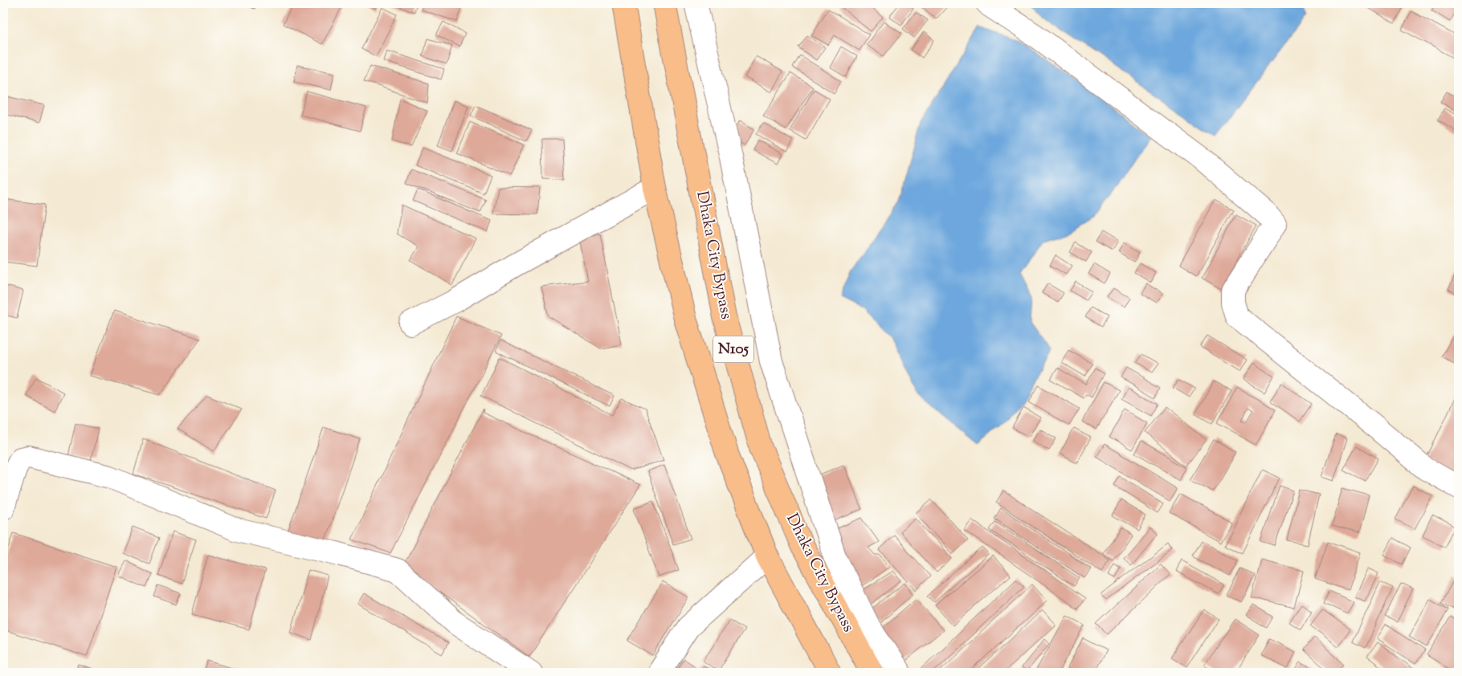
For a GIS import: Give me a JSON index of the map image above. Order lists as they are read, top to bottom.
{
  "streets": {
    "highway": ["Dhaka City Bypass", "N105"]
  }
}
